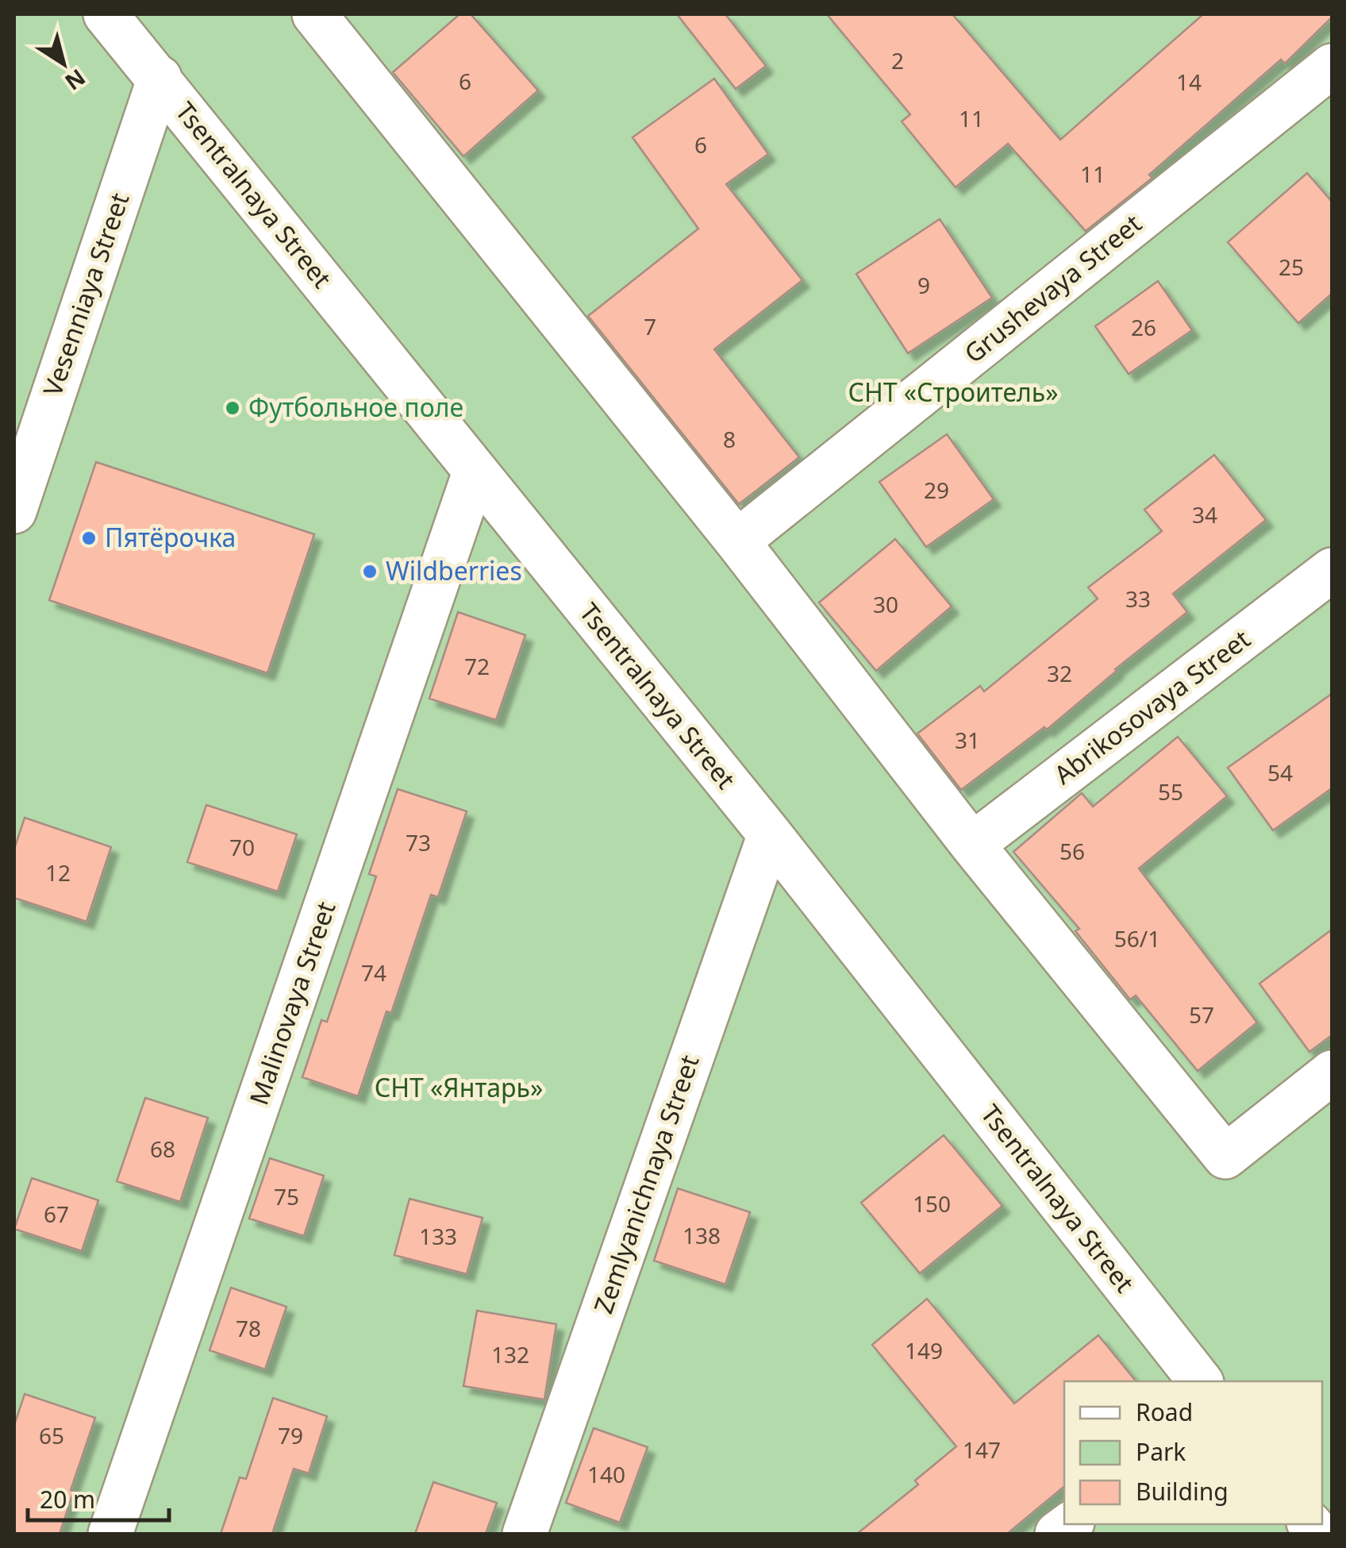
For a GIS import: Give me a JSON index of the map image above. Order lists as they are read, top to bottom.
{
  "streets": {
    "street": [
      "Tsentralnaya Street",
      "Grushevaya Street",
      "Vesenniaya Street",
      "Abrikosovaya Street",
      "Malinovaya Street",
      "Zemlyanichnaya Street"
    ]
  },
  "crossings": [
    ["Tsentralnaya Street", "Vesenniaya Street"],
    ["Tsentralnaya Street", "Malinovaya Street"],
    ["Tsentralnaya Street", "Zemlyanichnaya Street"]
  ],
  "parks": ["СНТ «Строитель»", "СНТ «Янтарь»"],
  "places": ["Футбольное поле", "Пятёрочка", "Wildberries"],
  "house_numbers": [
    "2",
    "6",
    "14",
    "11",
    "6",
    "11",
    "25",
    "9",
    "7",
    "26",
    "8",
    "29",
    "34",
    "33",
    "30",
    "72",
    "32",
    "31",
    "54",
    "55",
    "73",
    "70",
    "56",
    "12",
    "56/1",
    "74",
    "57",
    "68",
    "75",
    "150",
    "67",
    "138",
    "133",
    "78",
    "149",
    "132",
    "65",
    "79",
    "147",
    "140"
  ],
  "legend": ["Road", "Park", "Building"],
  "scale_bar": "20 m",
  "north": "bottom right"
}
